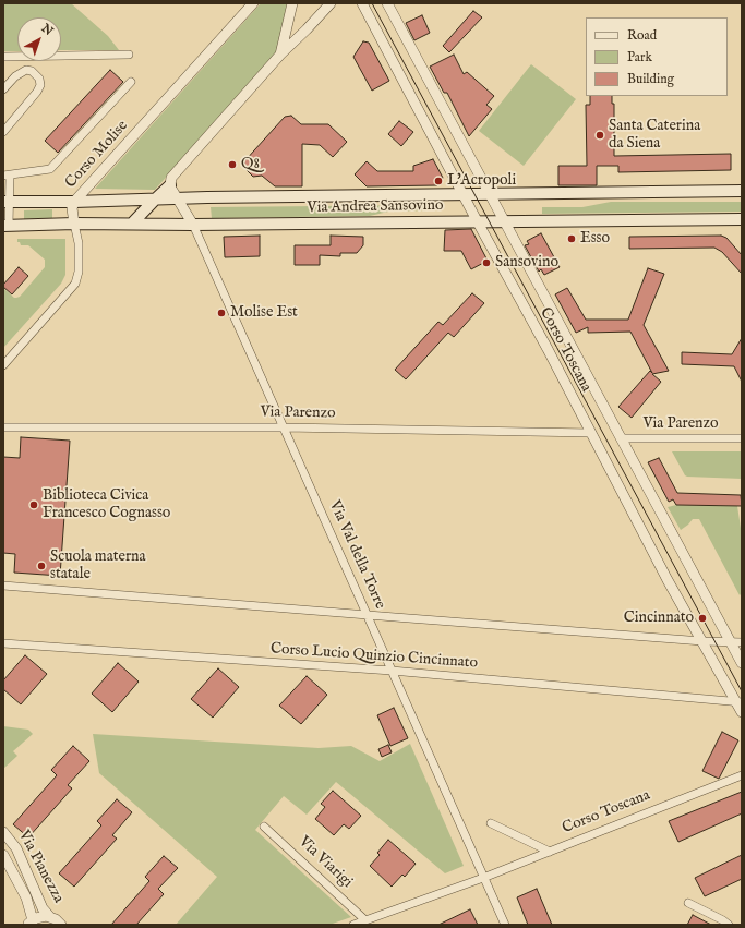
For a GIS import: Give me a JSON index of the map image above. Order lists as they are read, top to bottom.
{
  "streets": {
    "main road": ["Via Andrea Sansovino"],
    "street": [
      "Corso Molise",
      "Corso Toscana",
      "Via Parenzo",
      "Via Val della Torre",
      "Corso Lucio Quinzio Cincinnato",
      "Via Viarigi",
      "Via Pianezza"
    ]
  },
  "crossings": [
    ["Corso Molise", "Via Andrea Sansovino"],
    ["Via Andrea Sansovino", "Corso Toscana"],
    ["Via Andrea Sansovino", "Via Val della Torre"],
    ["Corso Toscana", "Via Parenzo"],
    ["Corso Toscana", "Via Val della Torre"],
    ["Corso Toscana", "Corso Lucio Quinzio Cincinnato"],
    ["Corso Toscana", "Via Viarigi"],
    ["Via Parenzo", "Via Val della Torre"],
    ["Via Val della Torre", "Corso Lucio Quinzio Cincinnato"]
  ],
  "places": [
    "Santa Caterina da Siena",
    "Q8",
    "L'Acropoli",
    "Esso",
    "Sansovino",
    "Molise Est",
    "Biblioteca Civica Francesco Cognasso",
    "Scuola materna statale",
    "Cincinnato"
  ],
  "legend": ["Road", "Park", "Building"],
  "north": "top right"
}
